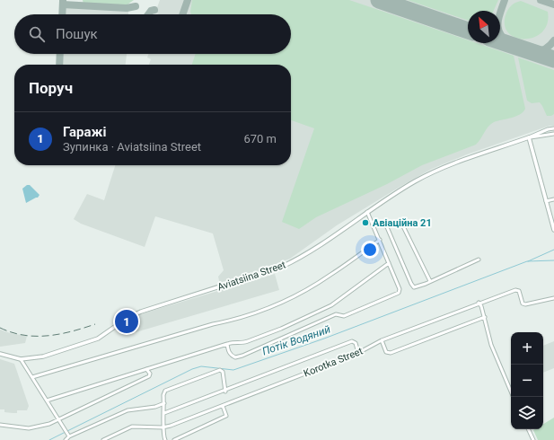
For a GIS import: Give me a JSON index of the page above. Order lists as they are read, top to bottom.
{
  "streets": {
    "street": ["Aviatsiina Street", "Korotka Street"]
  },
  "water": ["Потік Водяний"],
  "places": ["Авіаційна 21"],
  "north": "top left",
  "page": {
    "search": "Пошук",
    "heading": "Поруч",
    "list": [
      {
        "mark": "1",
        "name": "Гаражі",
        "note": "Зупинка · Aviatsiina Street",
        "value": "670 m"
      }
    ],
    "pins": "1",
    "map_buttons": ["+", "−"]
  }
}
